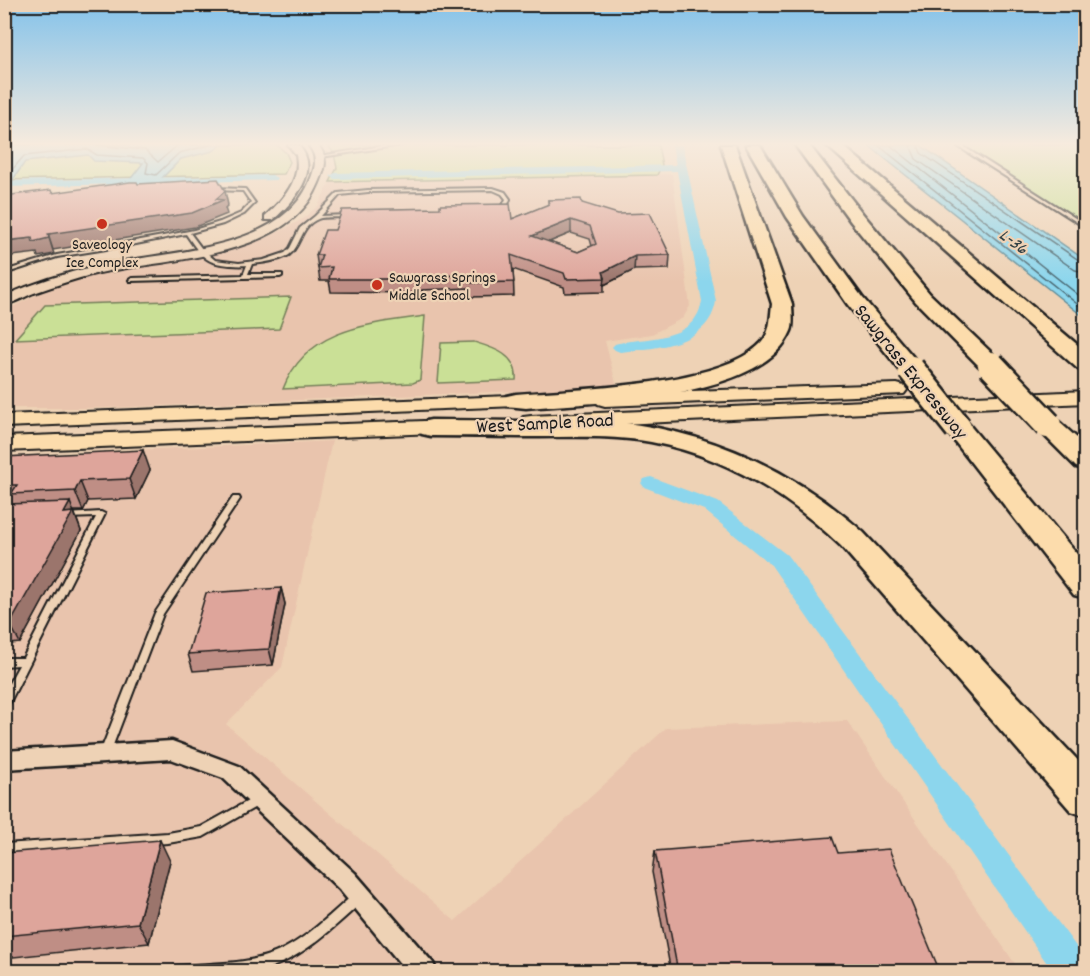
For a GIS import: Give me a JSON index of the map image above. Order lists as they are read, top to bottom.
{
  "streets": {
    "highway": ["Sawgrass Expressway"],
    "main road": ["West Sample Road"]
  },
  "water": ["L-36"],
  "places": ["Saveology Ice Complex", "Sawgrass Springs Middle School"]
}
